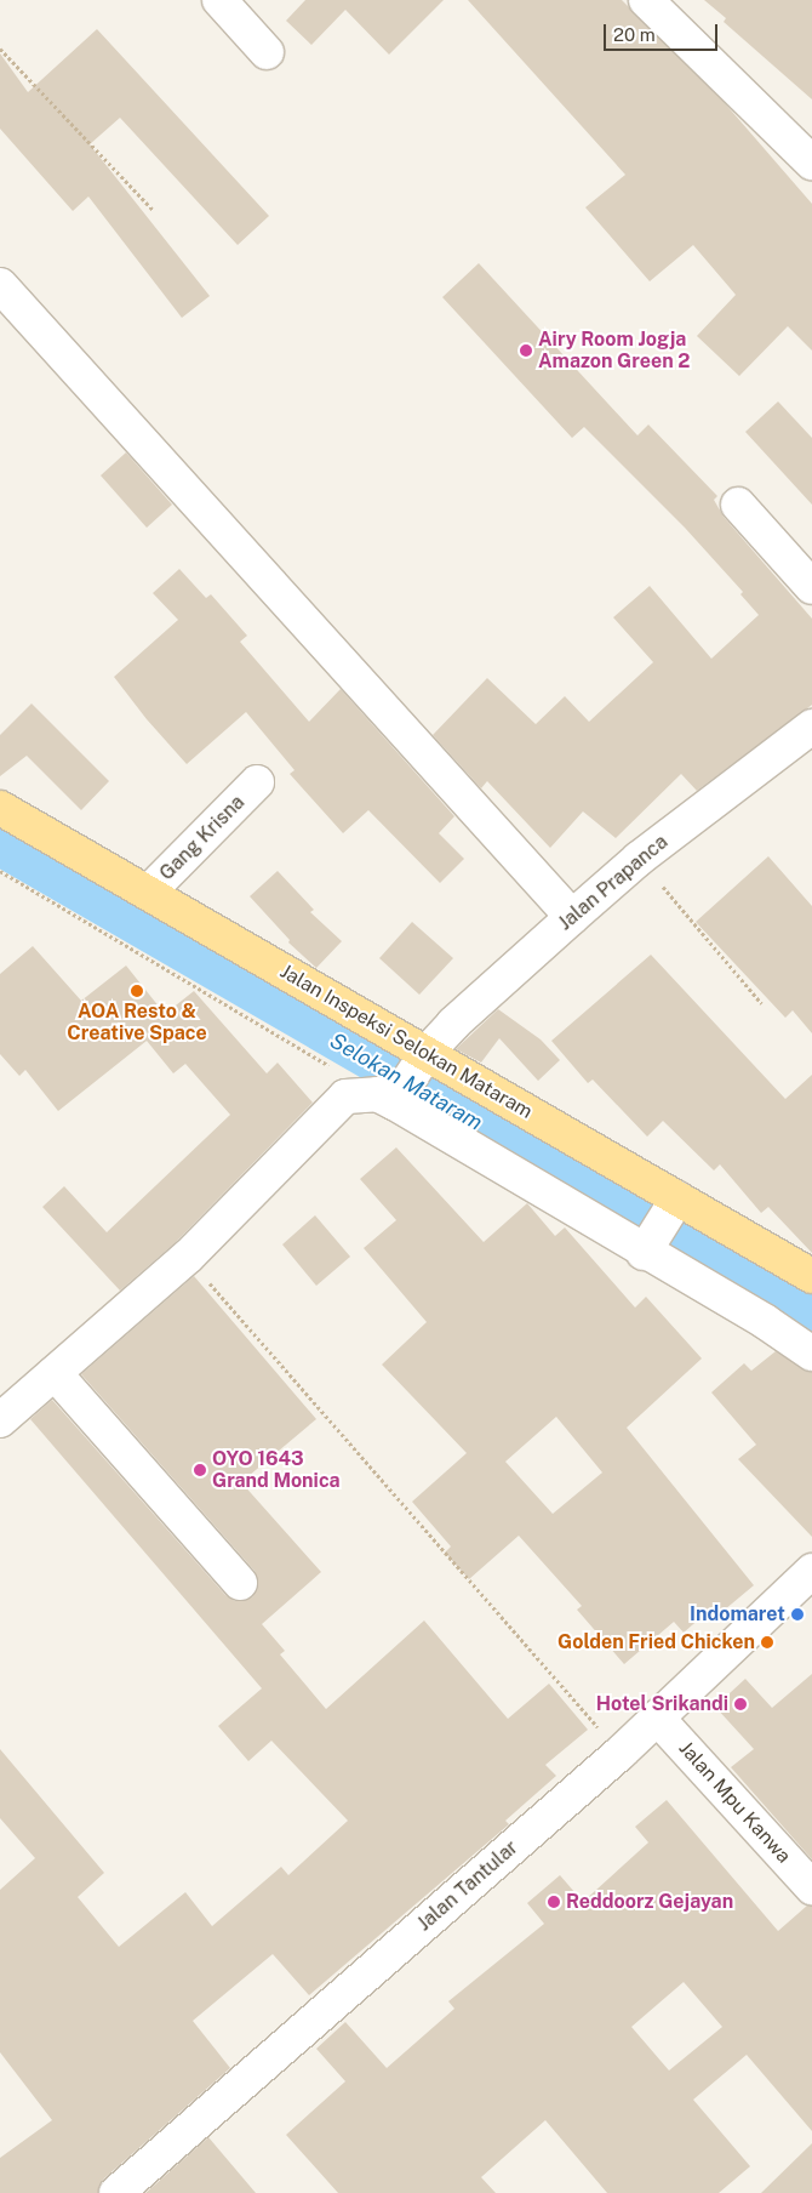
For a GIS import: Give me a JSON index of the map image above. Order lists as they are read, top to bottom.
{
  "streets": {
    "main road": ["Jalan Inspeksi Selokan Mataram"],
    "street": [
      "Gang Krisna",
      "Jalan Prapanca",
      "Jalan Mpu Kanwa",
      "Jalan Tantular"
    ]
  },
  "crossings": [
    ["Gang Krisna", "Jalan Inspeksi Selokan Mataram"],
    ["Jalan Prapanca", "Jalan Inspeksi Selokan Mataram"],
    ["Jalan Mpu Kanwa", "Jalan Tantular"]
  ],
  "water": ["Selokan Mataram"],
  "places": [
    "Airy Room Jogja Amazon Green 2",
    "AOA Resto & Creative Space",
    "OYO 1643 Grand Monica",
    "Indomaret",
    "Golden Fried Chicken",
    "Hotel Srikandi",
    "Reddoorz Gejayan"
  ],
  "scale_bar": "20 m"
}
